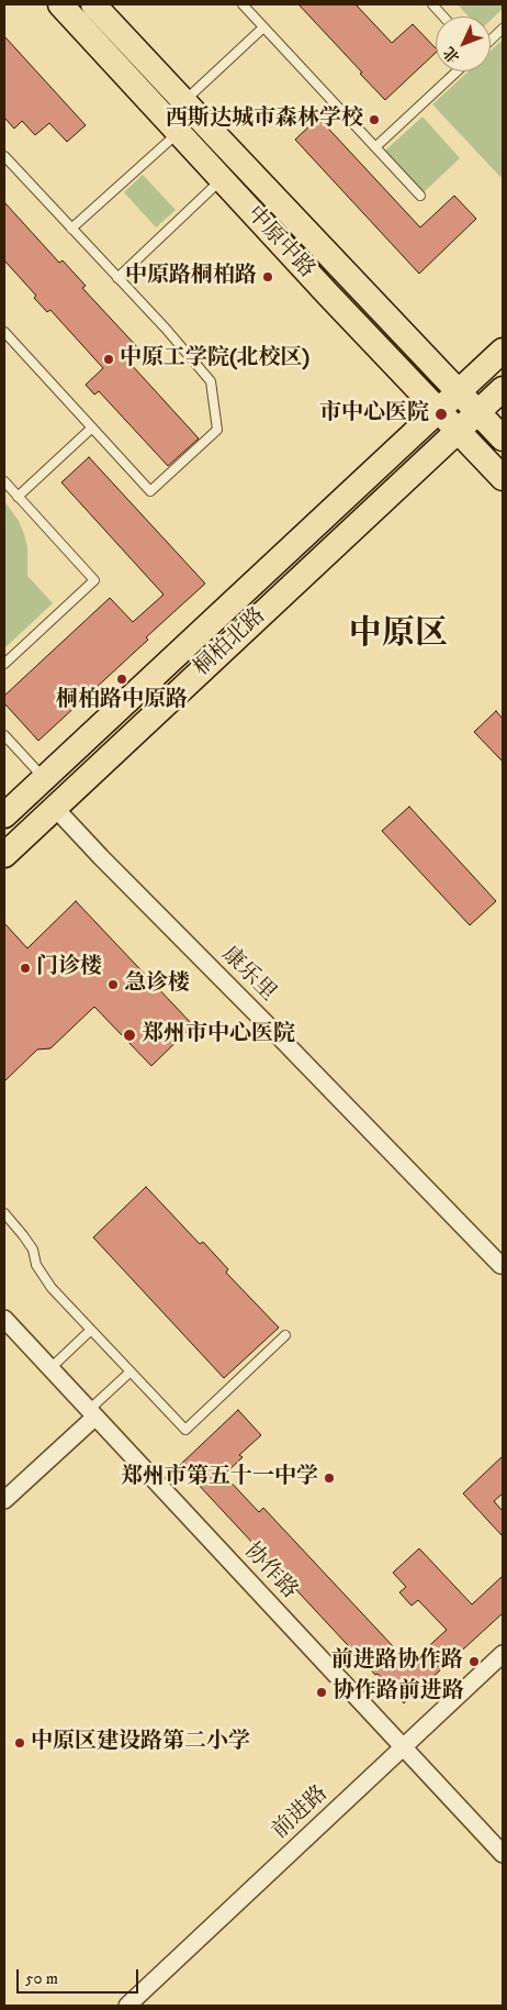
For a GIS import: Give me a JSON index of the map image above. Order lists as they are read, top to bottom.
{
  "streets": {
    "main road": ["中原中路", "桐柏北路"],
    "street": ["康乐里", "协作路", "前进路"]
  },
  "crossings": [
    ["中原中路", "桐柏北路"],
    ["桐柏北路", "康乐里"],
    ["协作路", "前进路"]
  ],
  "districts": ["中原区"],
  "places": [
    "西斯达城市森林学校",
    "中原路桐柏路",
    "中原工学院(北校区)",
    "市中心医院",
    "桐柏路中原路",
    "门诊楼",
    "急诊楼",
    "郑州市中心医院",
    "郑州市第五十一中学",
    "前进路协作路",
    "协作路前进路",
    "中原区建设路第二小学"
  ],
  "scale_bar": "50 m",
  "north": "bottom left"
}
